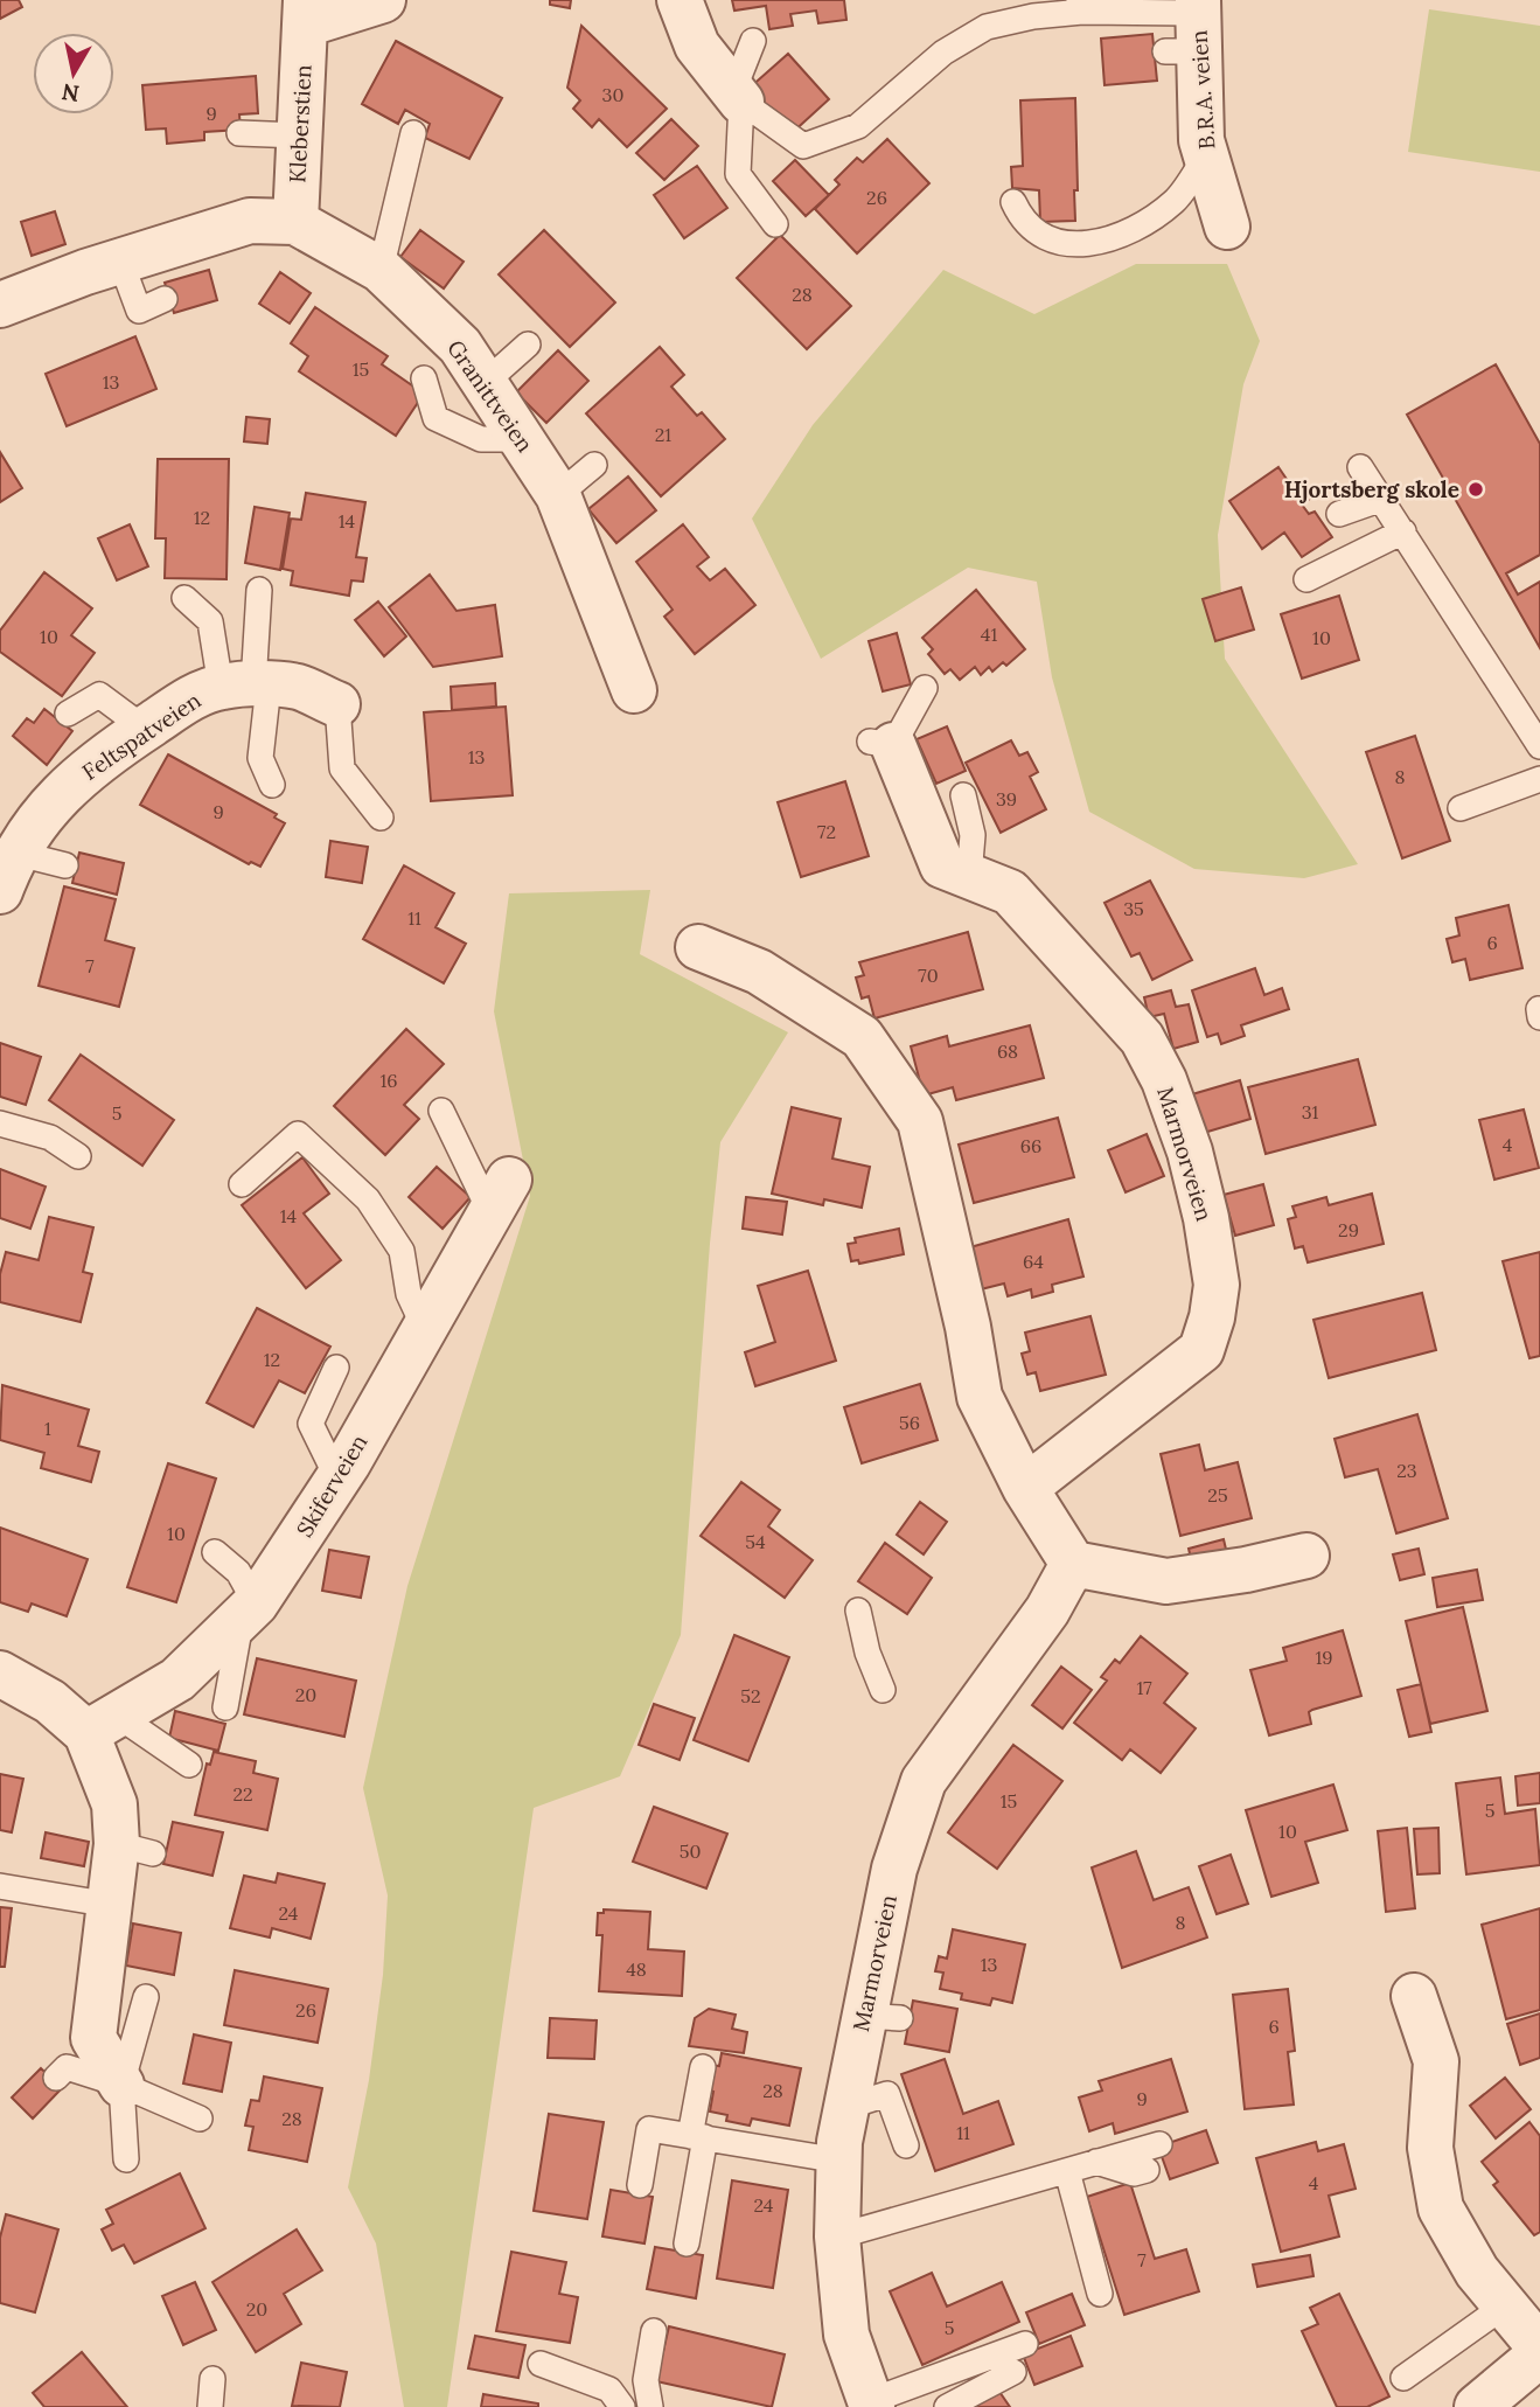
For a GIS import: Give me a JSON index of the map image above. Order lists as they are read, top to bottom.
{
  "streets": {
    "street": [
      "B.R.A. veien",
      "Kleberstien",
      "Granittveien",
      "Feltspatveien",
      "Marmorveien",
      "Skiferveien"
    ]
  },
  "crossings": [
    ["Kleberstien", "Granittveien"]
  ],
  "places": ["Hjortsberg skole"],
  "house_numbers": [
    "30",
    "9",
    "26",
    "28",
    "15",
    "13",
    "21",
    "12",
    "14",
    "41",
    "10",
    "10",
    "13",
    "8",
    "39",
    "9",
    "72",
    "35",
    "11",
    "6",
    "7",
    "70",
    "68",
    "16",
    "31",
    "5",
    "4",
    "66",
    "14",
    "29",
    "64",
    "12",
    "56",
    "1",
    "23",
    "25",
    "10",
    "54",
    "19",
    "17",
    "20",
    "52",
    "22",
    "15",
    "5",
    "10",
    "50",
    "24",
    "8",
    "13",
    "48",
    "26",
    "6",
    "28",
    "9",
    "28",
    "11",
    "4",
    "24",
    "7",
    "20",
    "5"
  ],
  "north": "bottom"
}
